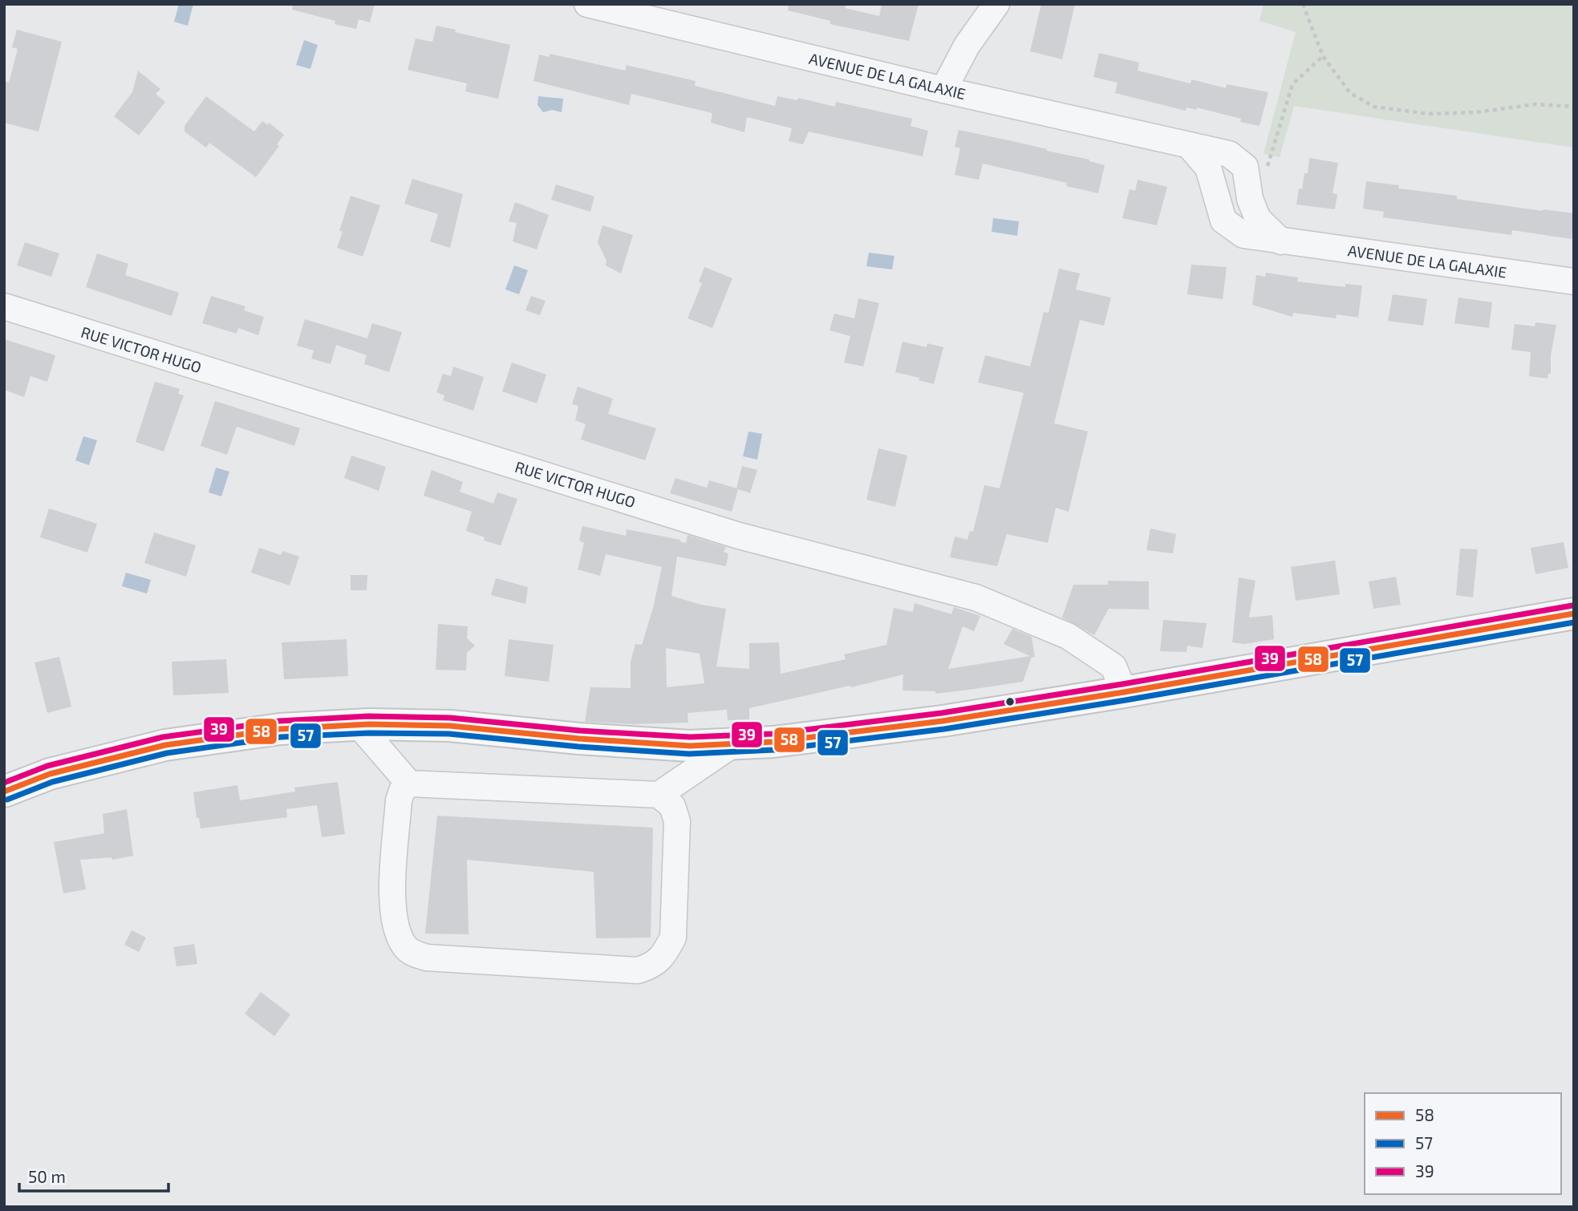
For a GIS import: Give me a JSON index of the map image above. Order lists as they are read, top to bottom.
{
  "streets": {
    "street": ["AVENUE DE LA GALAXIE", "RUE VICTOR HUGO"]
  },
  "lines": ["transit line 39", "transit line 58", "transit line 57"],
  "legend": ["58", "57", "39"],
  "scale_bar": "50 m"
}
